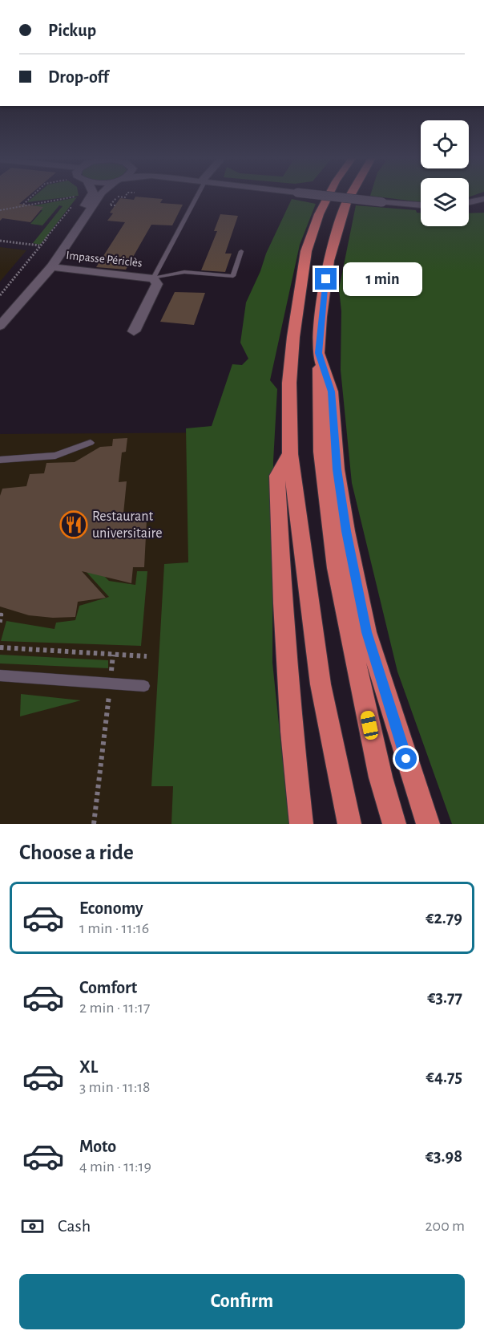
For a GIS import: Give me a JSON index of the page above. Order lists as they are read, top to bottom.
{
  "streets": {
    "street": ["Impasse Périclès"]
  },
  "places": {
    "restaurant": ["Restaurant universitaire"]
  },
  "page": {
    "banner": ["Pickup", "Drop-off"],
    "bubble": "1 min",
    "heading": "Choose a ride",
    "list": [
      {
        "name": "Economy",
        "note": "1 min · 11:16",
        "value": "€2.79"
      },
      {
        "name": "Comfort",
        "note": "2 min · 11:17",
        "value": "€3.77"
      },
      {
        "name": "XL",
        "note": "3 min · 11:18",
        "value": "€4.75"
      },
      {
        "name": "Moto",
        "note": "4 min · 11:19",
        "value": "€3.98"
      }
    ],
    "pay": ["Cash", "200 m"],
    "buttons": "Confirm"
  }
}
